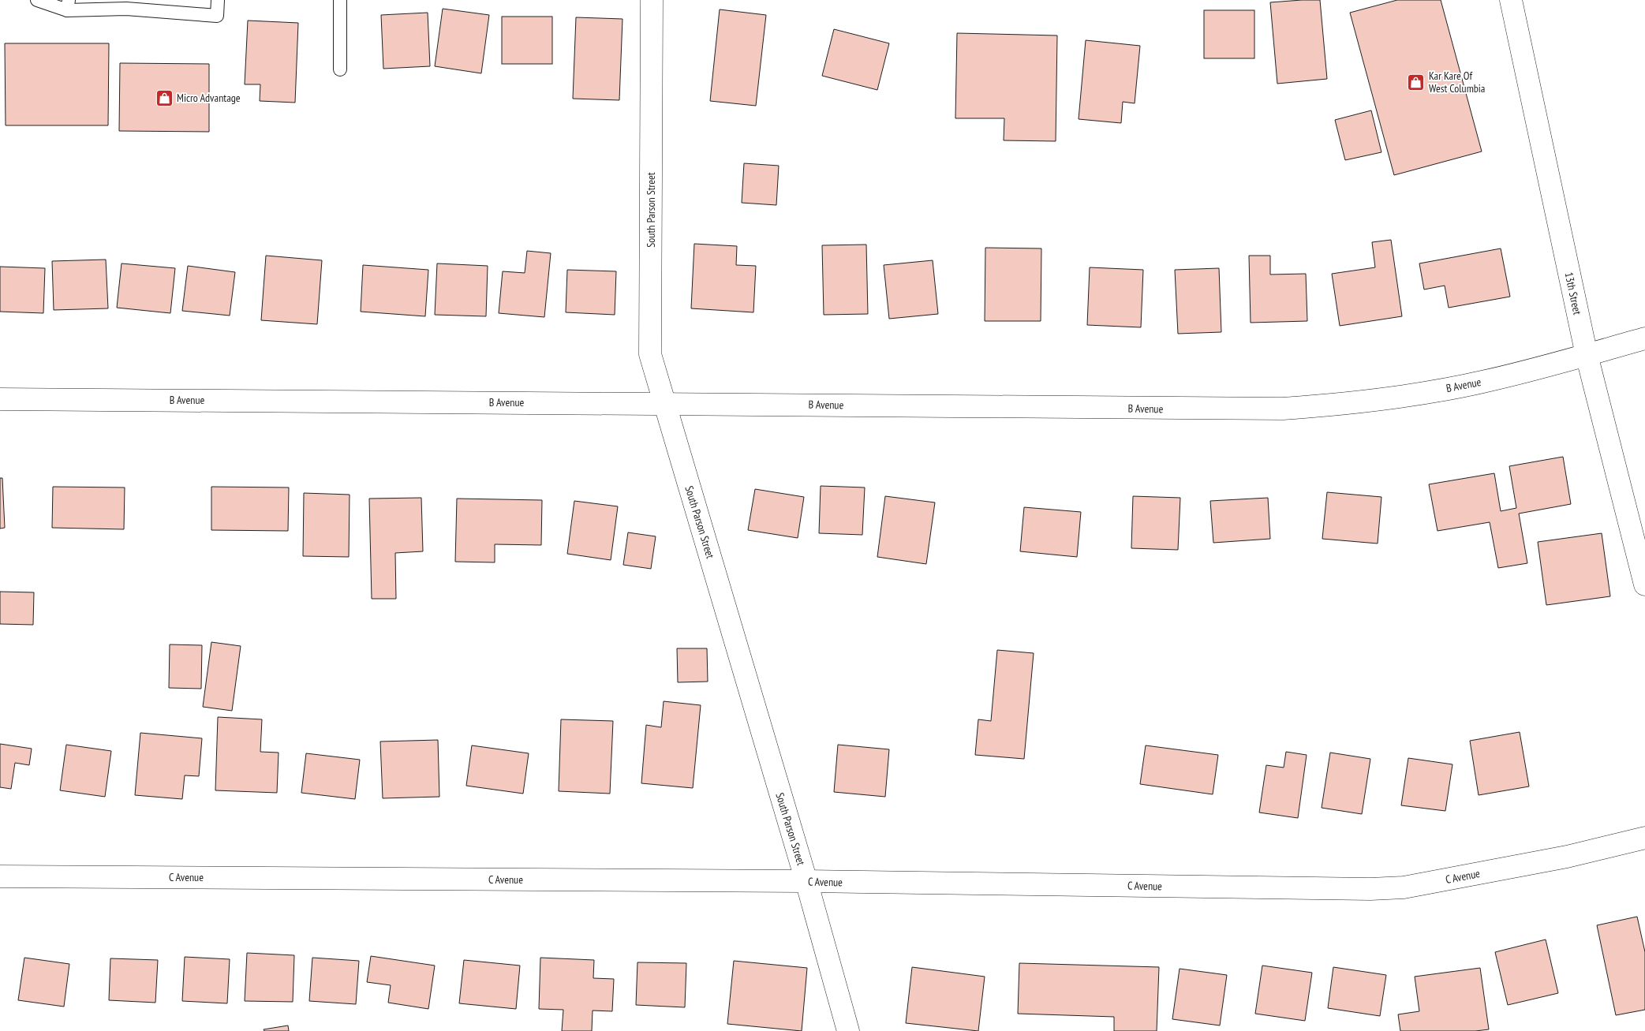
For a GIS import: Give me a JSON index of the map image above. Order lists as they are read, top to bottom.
{
  "streets": {
    "street": [
      "South Parson Street",
      "13th Street",
      "B Avenue",
      "C Avenue"
    ]
  },
  "crossings": [
    ["South Parson Street", "B Avenue"],
    ["South Parson Street", "C Avenue"],
    ["13th Street", "B Avenue"]
  ],
  "places": {
    "shop": ["Kar Kare Of West Columbia", "Micro Advantage"]
  }
}
